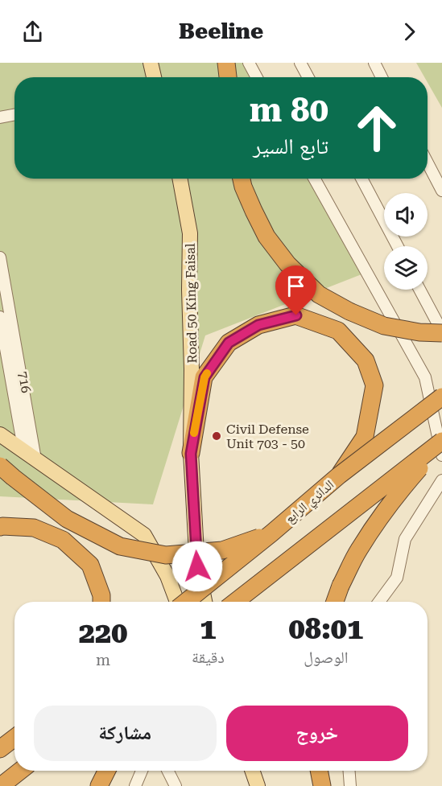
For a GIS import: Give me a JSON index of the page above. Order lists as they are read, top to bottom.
{
  "streets": {
    "highway": ["الدائري الرابع"],
    "main road": ["Road 50 King Faisal"],
    "street": ["716"]
  },
  "places": ["Civil Defense Unit 703 - 50"],
  "page": {
    "header": "Beeline",
    "turn": ["80 m", "تابع السير"],
    "eta": [
      "08:01",
      "الوصول",
      "1",
      "دقيقة",
      "220",
      "m"
    ],
    "buttons": ["خروج", "مشاركة"]
  }
}
